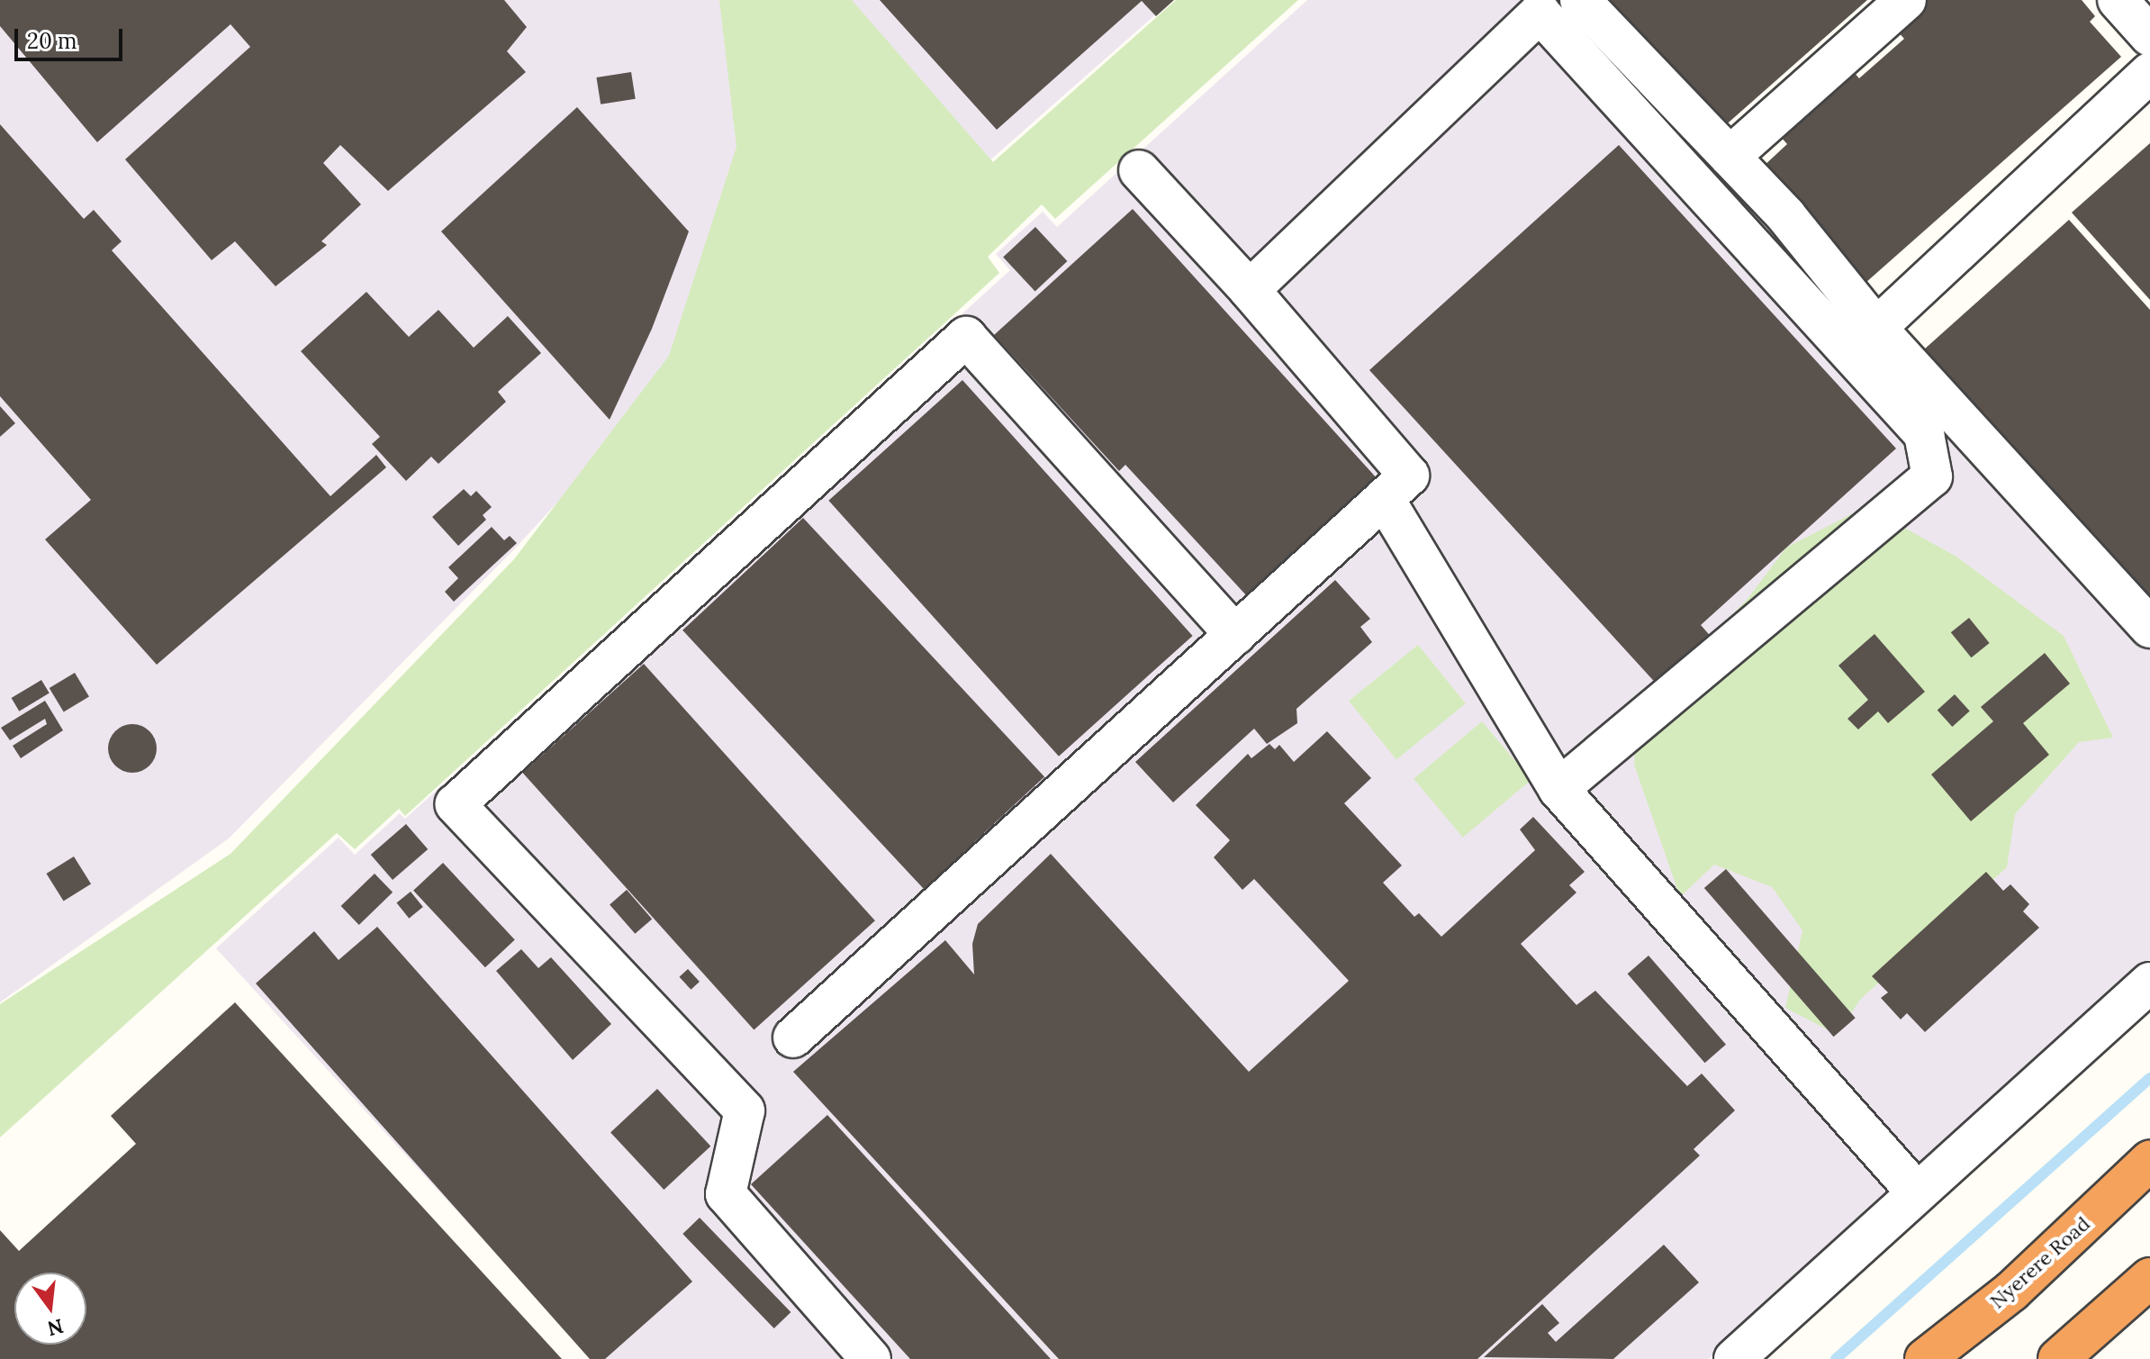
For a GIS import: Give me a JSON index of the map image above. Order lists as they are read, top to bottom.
{
  "streets": {
    "highway": ["Nyerere Road"]
  },
  "scale_bar": "20 m",
  "north": "bottom"
}
